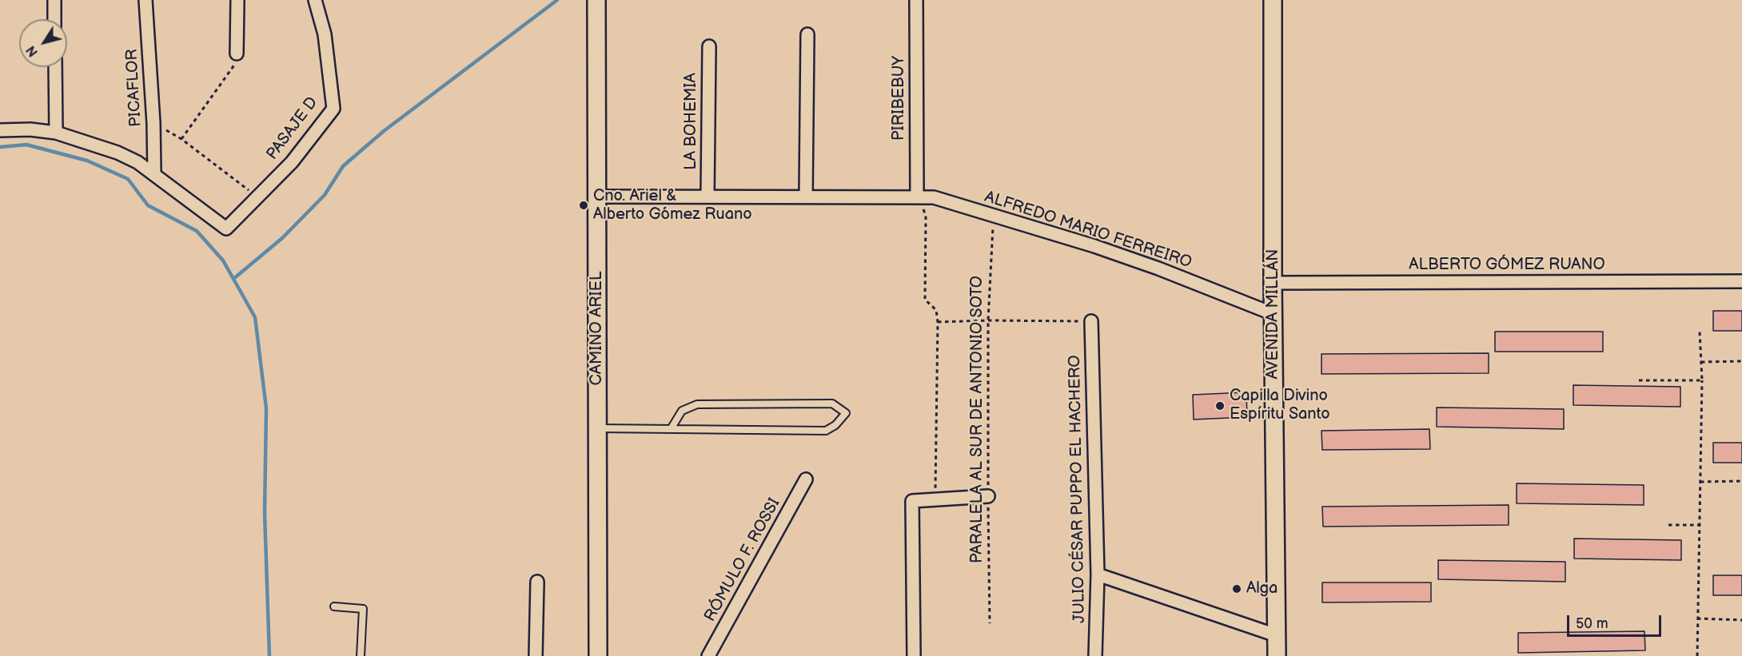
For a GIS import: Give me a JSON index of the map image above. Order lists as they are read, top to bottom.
{
  "streets": {
    "street": [
      "PICAFLOR",
      "PIRIBEBUY",
      "LA BOHEMIA",
      "PASAJE D",
      "ALFREDO MARIO FERREIRO",
      "ALBERTO GÓMEZ RUANO",
      "AVENIDA MILLÁN",
      "CAMINO ARIEL",
      "JULIO CÉSAR PUPPO EL HACHERO",
      "RÓMULO F. ROSSI"
    ],
    "path": ["PARALELA AL SUR DE ANTONIO SOTO"]
  },
  "crossings": [
    ["PICAFLOR", "PASAJE D"],
    ["PIRIBEBUY", "ALFREDO MARIO FERREIRO"],
    ["ALFREDO MARIO FERREIRO", "AVENIDA MILLÁN"],
    ["ALFREDO MARIO FERREIRO", "PARALELA AL SUR DE ANTONIO SOTO"],
    ["ALBERTO GÓMEZ RUANO", "AVENIDA MILLÁN"]
  ],
  "places": ["Cno. Ariel & Alberto Gómez Ruano", "Capilla Divino Espíritu Santo", "Alga"],
  "scale_bar": "50 m",
  "north": "bottom left"
}
